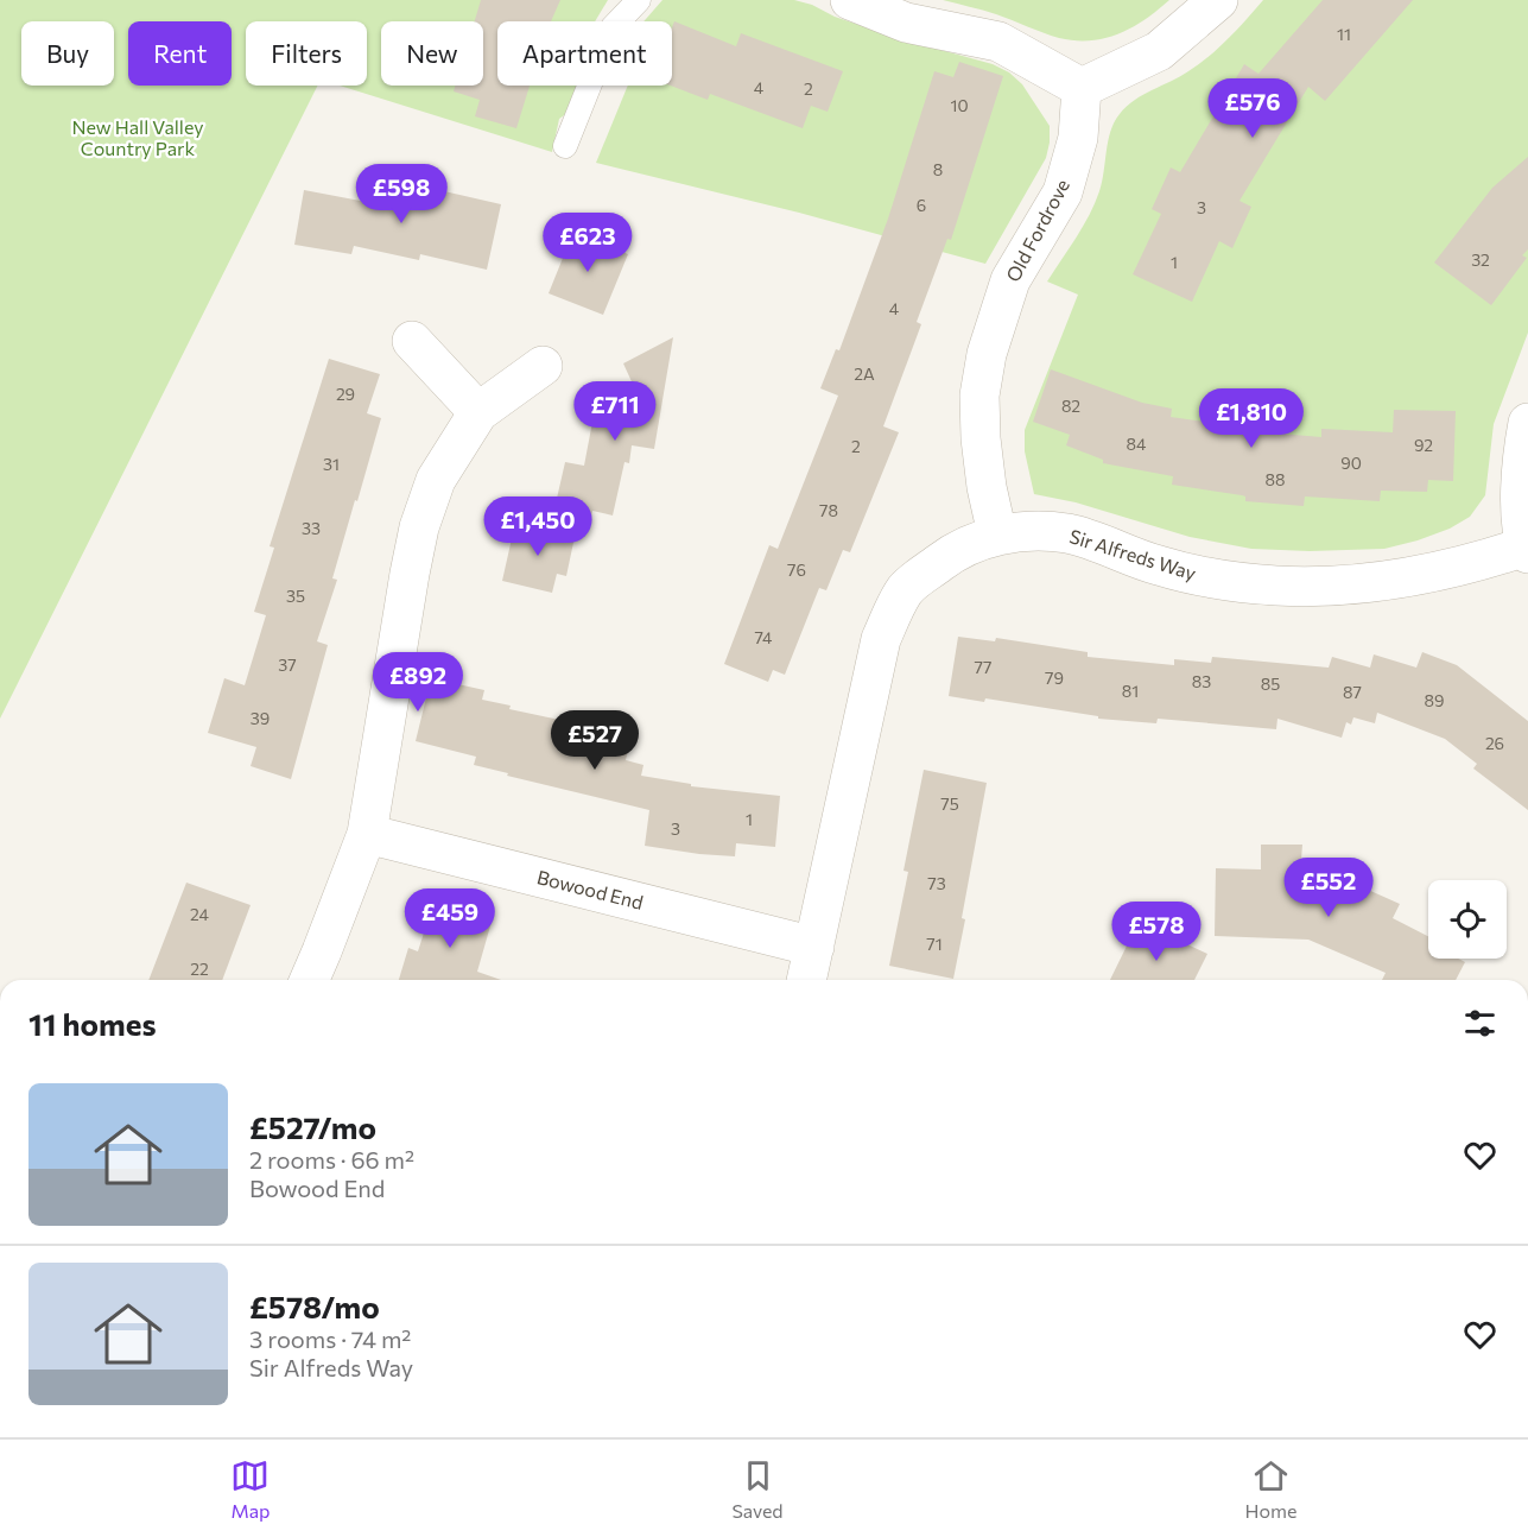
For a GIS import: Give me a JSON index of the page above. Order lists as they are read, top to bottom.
{
  "streets": {
    "street": ["Old Fordrove", "Sir Alfreds Way", "Bowood End"]
  },
  "crossings": [
    ["Old Fordrove", "Sir Alfreds Way"],
    ["Sir Alfreds Way", "Bowood End"]
  ],
  "parks": ["New Hall Valley Country Park"],
  "house_numbers": [
    "11",
    "4",
    "2",
    "10",
    "8",
    "6",
    "3",
    "32",
    "1",
    "4",
    "2A",
    "29",
    "82",
    "84",
    "92",
    "2",
    "90",
    "31",
    "88",
    "78",
    "33",
    "76",
    "35",
    "74",
    "37",
    "77",
    "79",
    "83",
    "85",
    "81",
    "87",
    "89",
    "39",
    "26",
    "75",
    "1",
    "3",
    "73",
    "24",
    "71",
    "22"
  ],
  "page": {
    "chip": [
      "Buy",
      "Rent",
      "Filters",
      "New",
      "Apartment"
    ],
    "price": [
      "£576",
      "£598",
      "£623",
      "£711",
      "£1,810",
      "£1,450",
      "£892",
      "£527",
      "£552",
      "£459",
      "£578"
    ],
    "heading": "11 homes",
    "list": [
      {
        "name": "£527/mo",
        "note": "2 rooms · 66 m² · Bowood End"
      },
      {
        "name": "£578/mo",
        "note": "3 rooms · 74 m² · Sir Alfreds Way"
      }
    ],
    "tabs": ["Map", "Saved", "Home"]
  }
}
